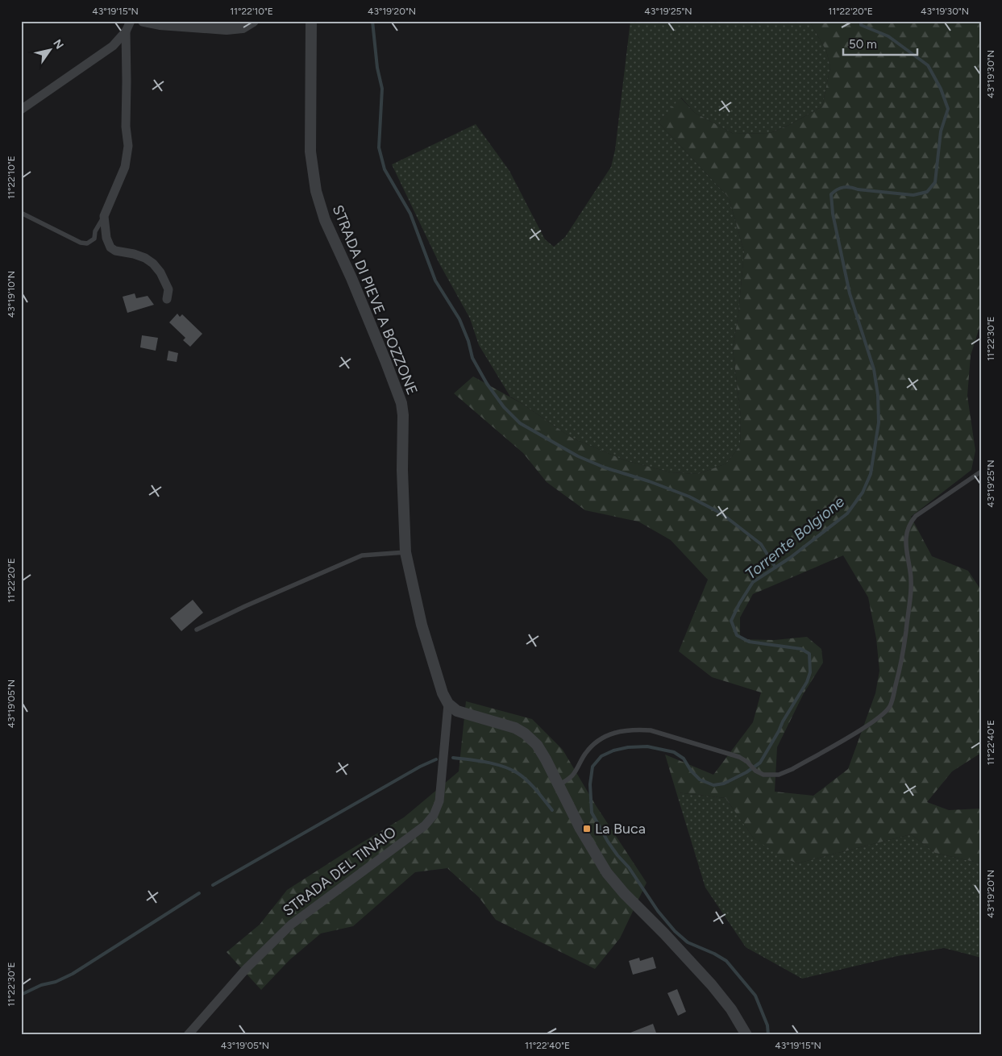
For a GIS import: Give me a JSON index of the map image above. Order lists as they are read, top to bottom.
{
  "streets": {
    "street": ["STRADA DI PIEVE A BOZZONE", "STRADA DEL TINAIO"]
  },
  "crossings": [
    ["STRADA DI PIEVE A BOZZONE", "STRADA DEL TINAIO"]
  ],
  "water": ["Torrente Bolgione"],
  "places": {
    "transit": ["La Buca"]
  },
  "scale_bar": "50 m",
  "north": "top right",
  "coordinates": [
    "43°19'15\"N",
    "11°22'10\"E",
    "43°19'20\"N",
    "43°19'25\"N",
    "11°22'20\"E",
    "43°19'30\"N",
    "43°19'10\"N",
    "11°22'30\"E",
    "43°19'05\"N",
    "11°22'40\"E"
  ]
}
